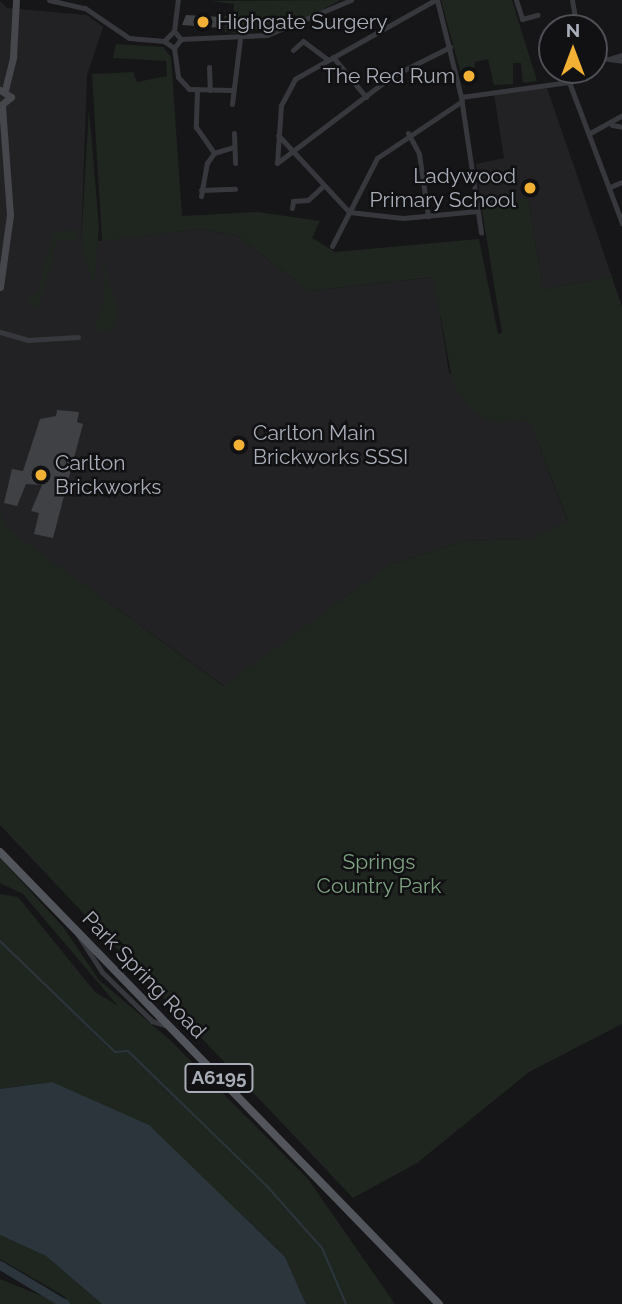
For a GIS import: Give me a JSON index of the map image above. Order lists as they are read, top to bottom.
{
  "streets": {
    "main road": ["Park Spring Road", "A6195"]
  },
  "parks": ["Springs Country Park"],
  "places": [
    "Highgate Surgery",
    "The Red Rum",
    "Ladywood Primary School",
    "Carlton Main Brickworks SSSI",
    "Carlton Brickworks"
  ],
  "north": "top"
}
